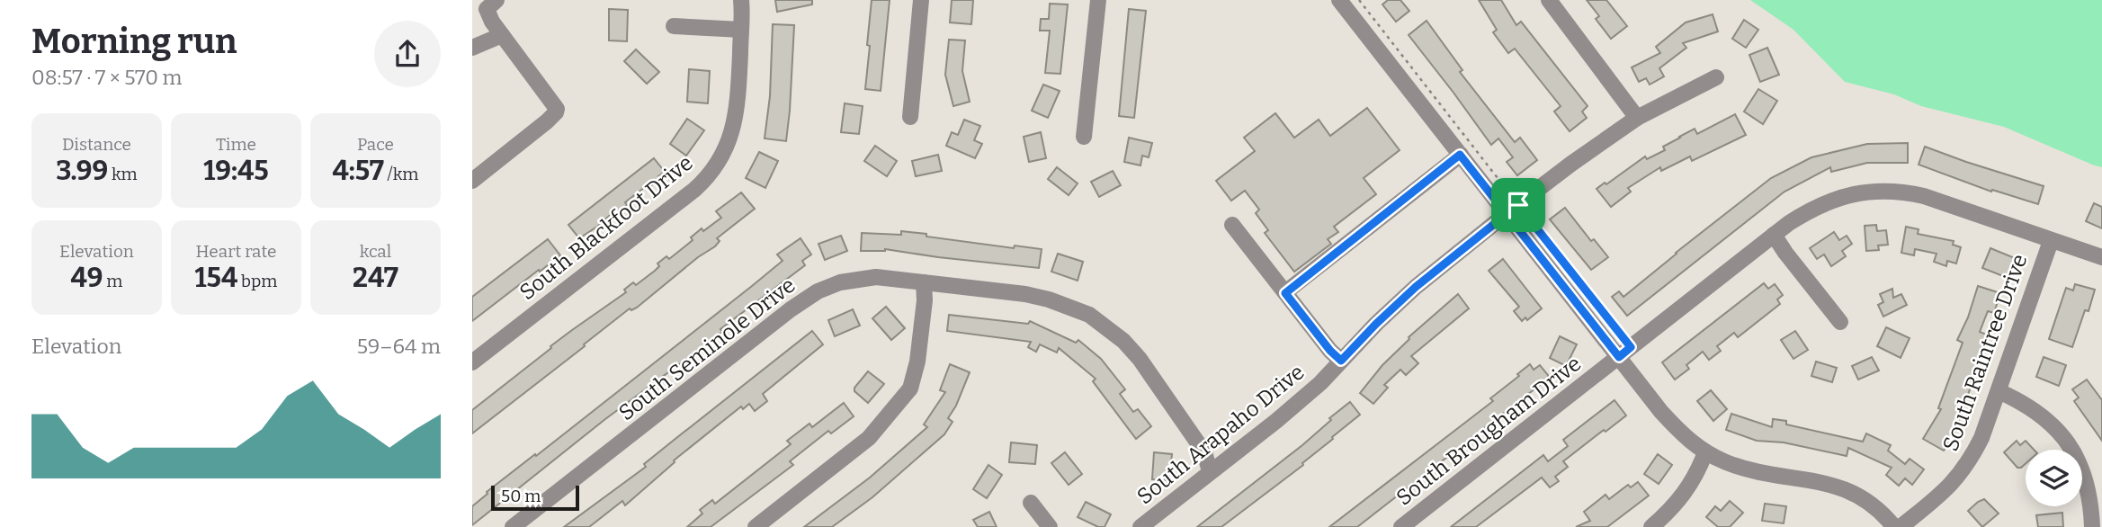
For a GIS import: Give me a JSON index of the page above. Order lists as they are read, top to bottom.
{
  "streets": {
    "street": [
      "South Blackfoot Drive",
      "South Seminole Drive",
      "South Raintree Drive",
      "South Brougham Drive",
      "South Arapaho Drive"
    ]
  },
  "crossings": [
    ["South Seminole Drive", "South Arapaho Drive"],
    ["South Raintree Drive", "South Brougham Drive"]
  ],
  "scale_bar": "50 m",
  "page": {
    "heading": ["Morning run", "08:57 · 7 × 570 m"],
    "stats": [
      ["Distance", "3.99 km"],
      ["Time", "19:45"],
      ["Pace", "4:57 /km"],
      ["Elevation", "49 m"],
      ["Heart rate", "154 bpm"],
      ["kcal", "247"]
    ],
    "chart": ["Elevation", "59–64 m"],
    "scale": "50 m"
  }
}
